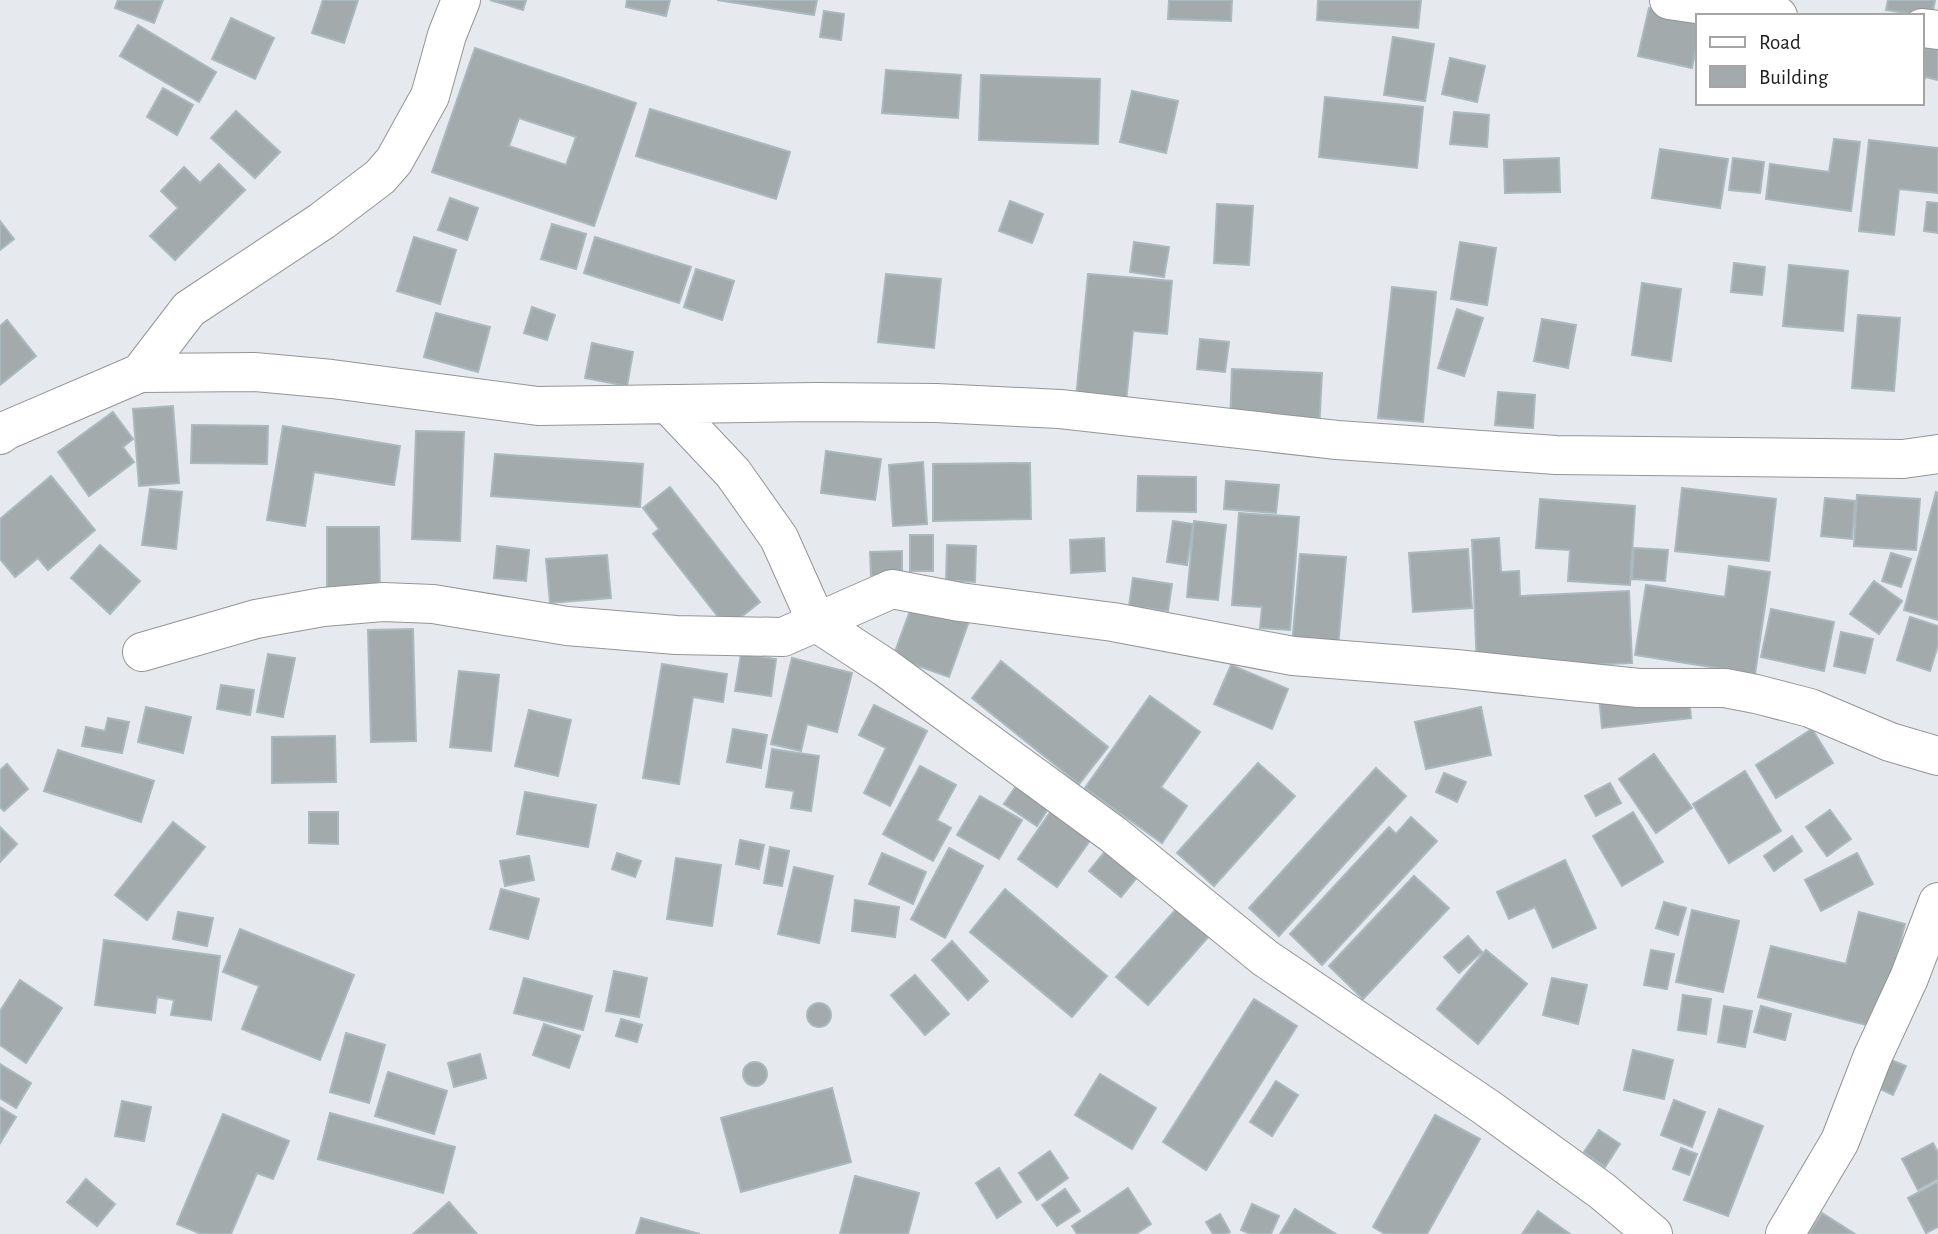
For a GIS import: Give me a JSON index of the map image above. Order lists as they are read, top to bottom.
{
  "legend": ["Road", "Building"]
}
